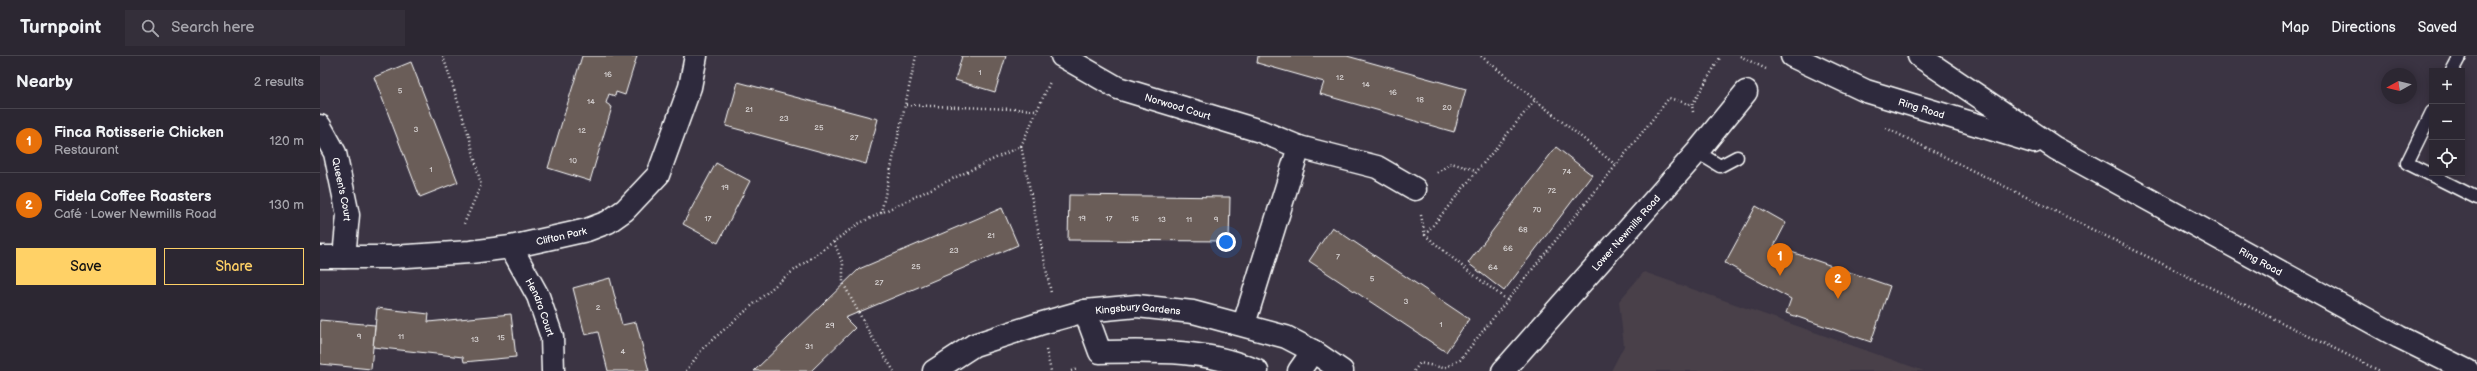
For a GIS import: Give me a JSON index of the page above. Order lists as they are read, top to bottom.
{
  "streets": {
    "street": [
      "Norwood Court",
      "Ring Road",
      "Queen's Court",
      "Lower Newmills Road",
      "Clifton Park",
      "Hendra Court",
      "Kingsbury Gardens"
    ]
  },
  "crossings": [
    ["Queen's Court", "Clifton Park"],
    ["Clifton Park", "Hendra Court"]
  ],
  "house_numbers": [
    "1",
    "16",
    "12",
    "14",
    "5",
    "16",
    "18",
    "14",
    "20",
    "21",
    "23",
    "25",
    "3",
    "12",
    "27",
    "10",
    "1",
    "74",
    "19",
    "72",
    "70",
    "17",
    "19",
    "17",
    "15",
    "13",
    "11",
    "9",
    "68",
    "21",
    "66",
    "23",
    "7",
    "25",
    "64",
    "5",
    "27",
    "3",
    "2",
    "1",
    "29",
    "9",
    "11",
    "15",
    "13",
    "31",
    "4"
  ],
  "north": "left",
  "page": {
    "header": "Turnpoint",
    "search": "Search here",
    "nav": ["Map", "Directions", "Saved"],
    "heading": ["Nearby", "2 results"],
    "map_buttons": ["+", "−"],
    "list": [
      {
        "mark": "1",
        "name": "Finca Rotisserie Chicken",
        "note": "Restaurant",
        "value": "120 m"
      },
      {
        "mark": "2",
        "name": "Fidela Coffee Roasters",
        "note": "Café · Lower Newmills Road",
        "value": "130 m"
      }
    ],
    "buttons": ["Save", "Share"],
    "pins": ["1", "2"]
  }
}
